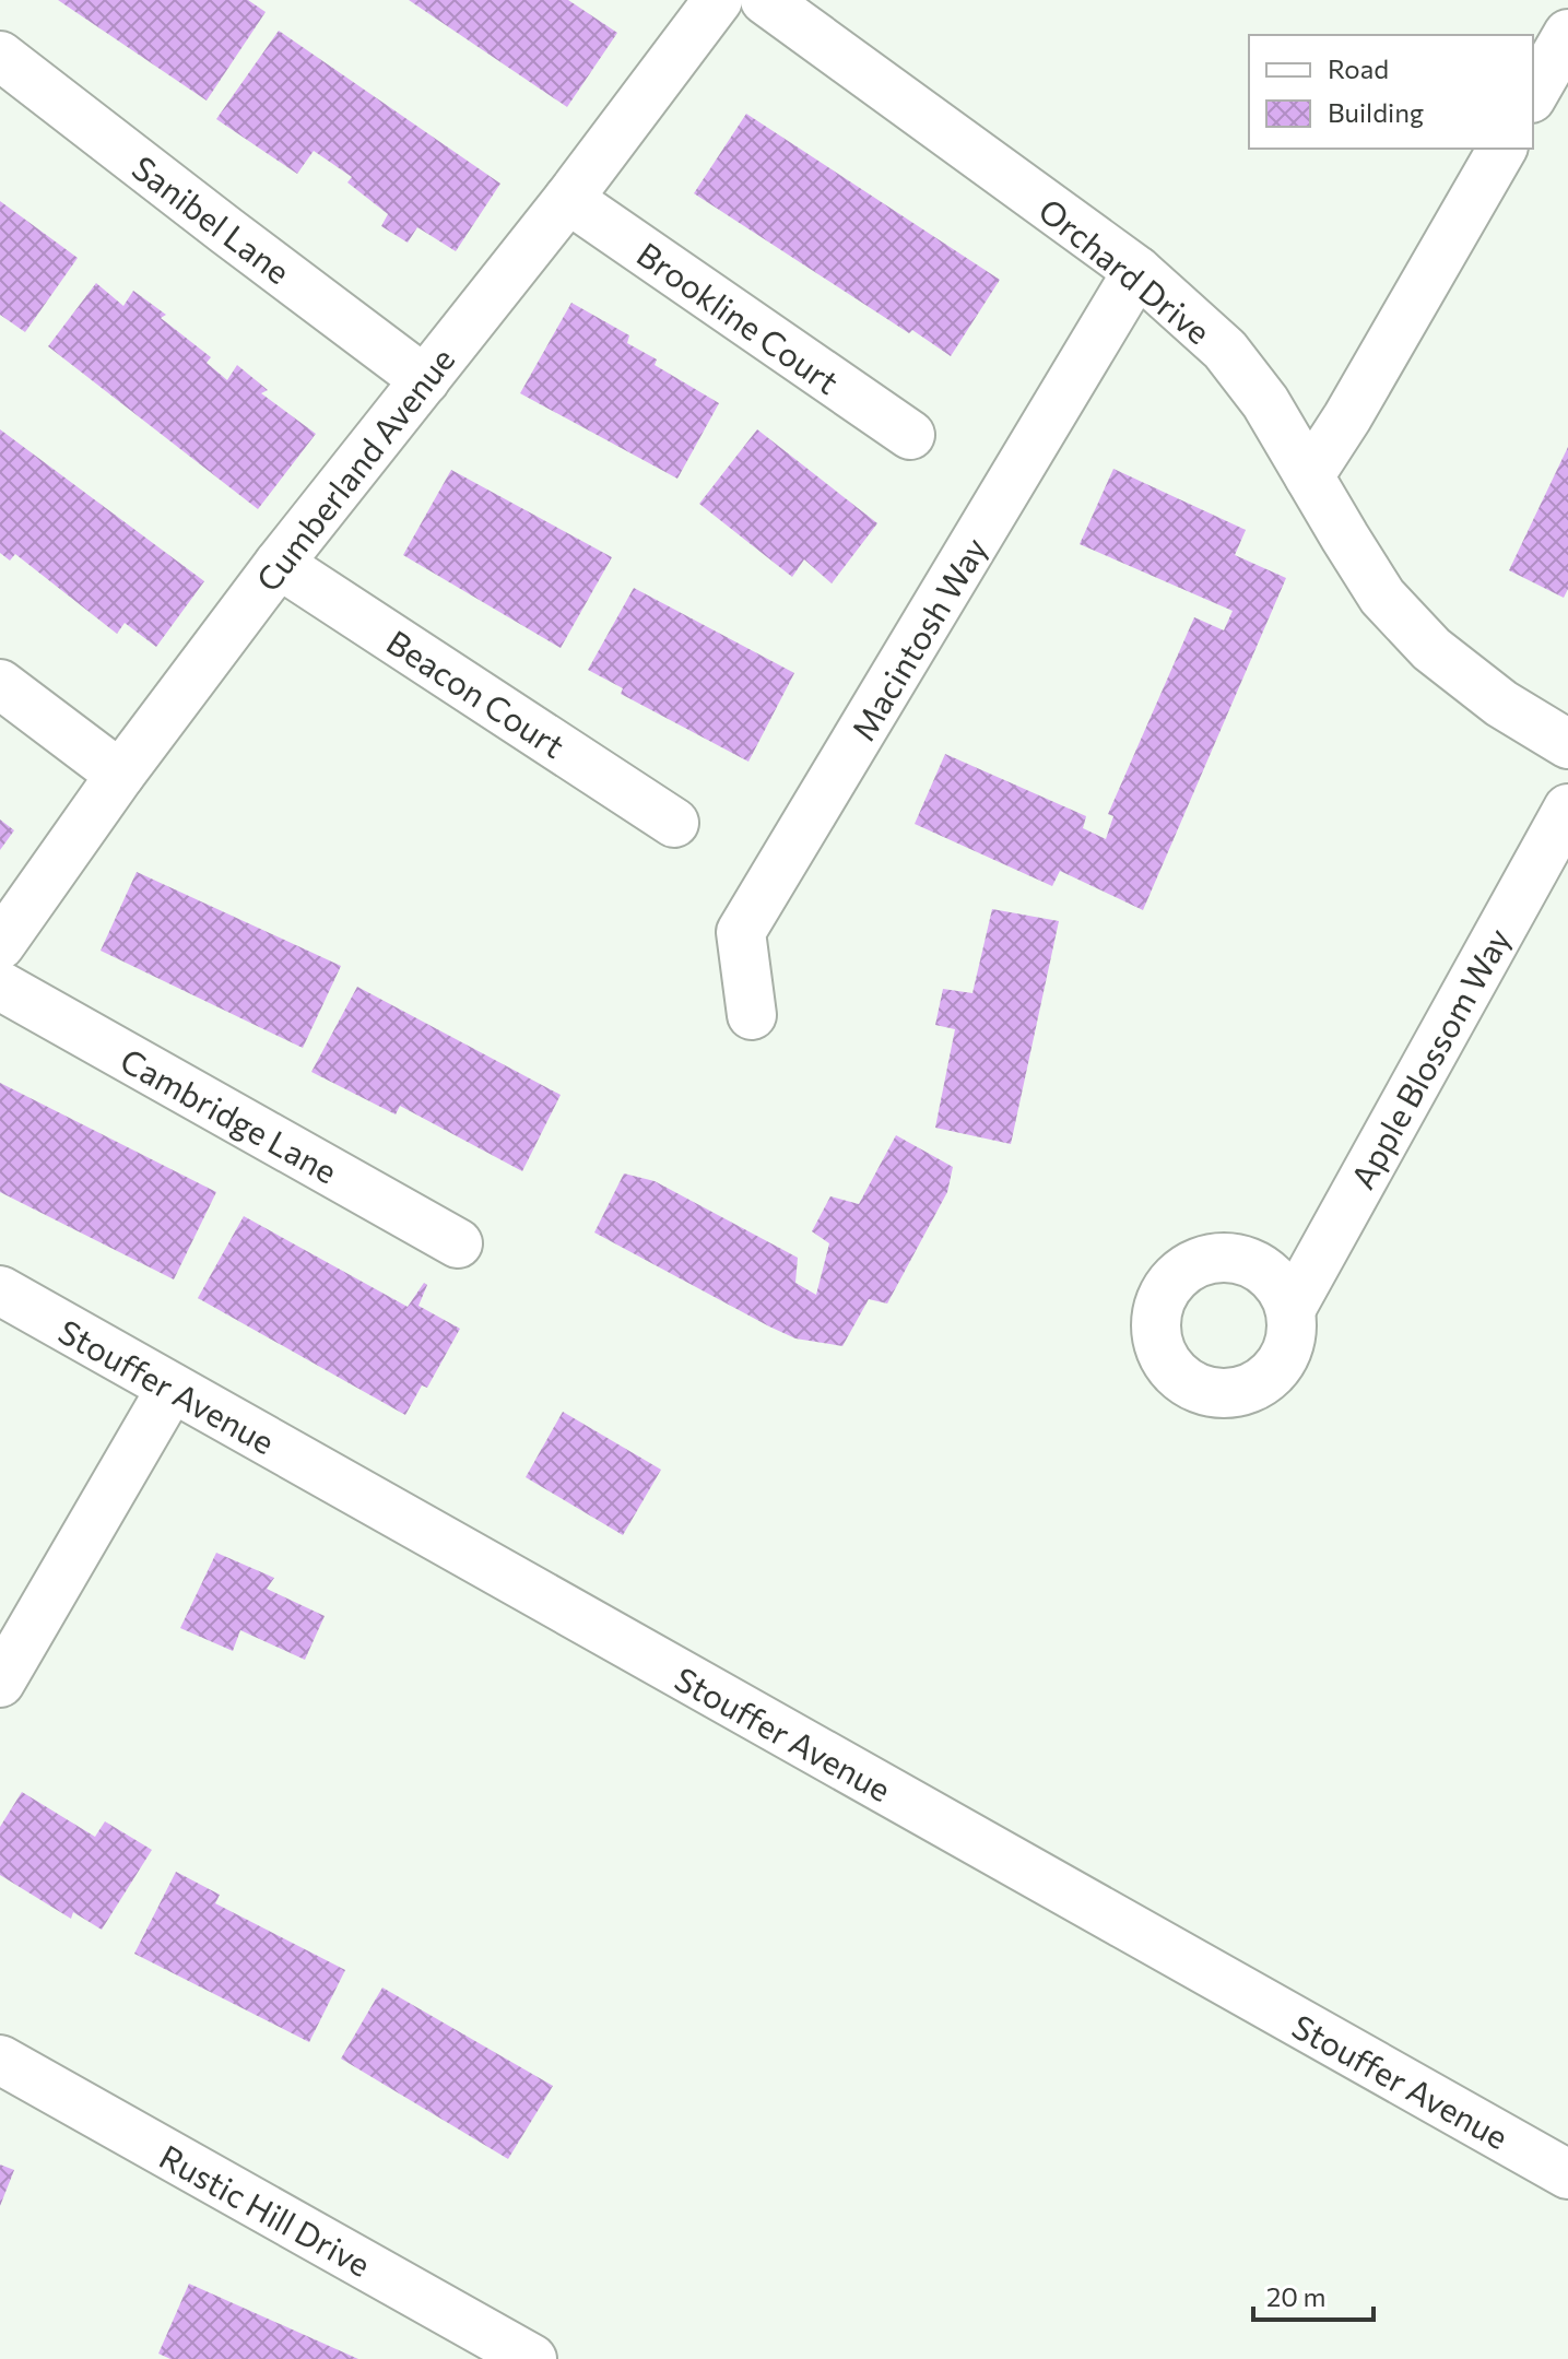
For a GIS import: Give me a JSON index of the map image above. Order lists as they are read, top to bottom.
{
  "streets": {
    "street": [
      "Sanibel Lane",
      "Orchard Drive",
      "Brookline Court",
      "Cumberland Avenue",
      "Macintosh Way",
      "Beacon Court",
      "Apple Blossom Way",
      "Cambridge Lane",
      "Stouffer Avenue",
      "Rustic Hill Drive"
    ]
  },
  "crossings": [
    ["Sanibel Lane", "Cumberland Avenue"],
    ["Orchard Drive", "Macintosh Way"],
    ["Brookline Court", "Cumberland Avenue"],
    ["Cumberland Avenue", "Beacon Court"]
  ],
  "legend": ["Road", "Building"],
  "scale_bar": "20 m"
}
